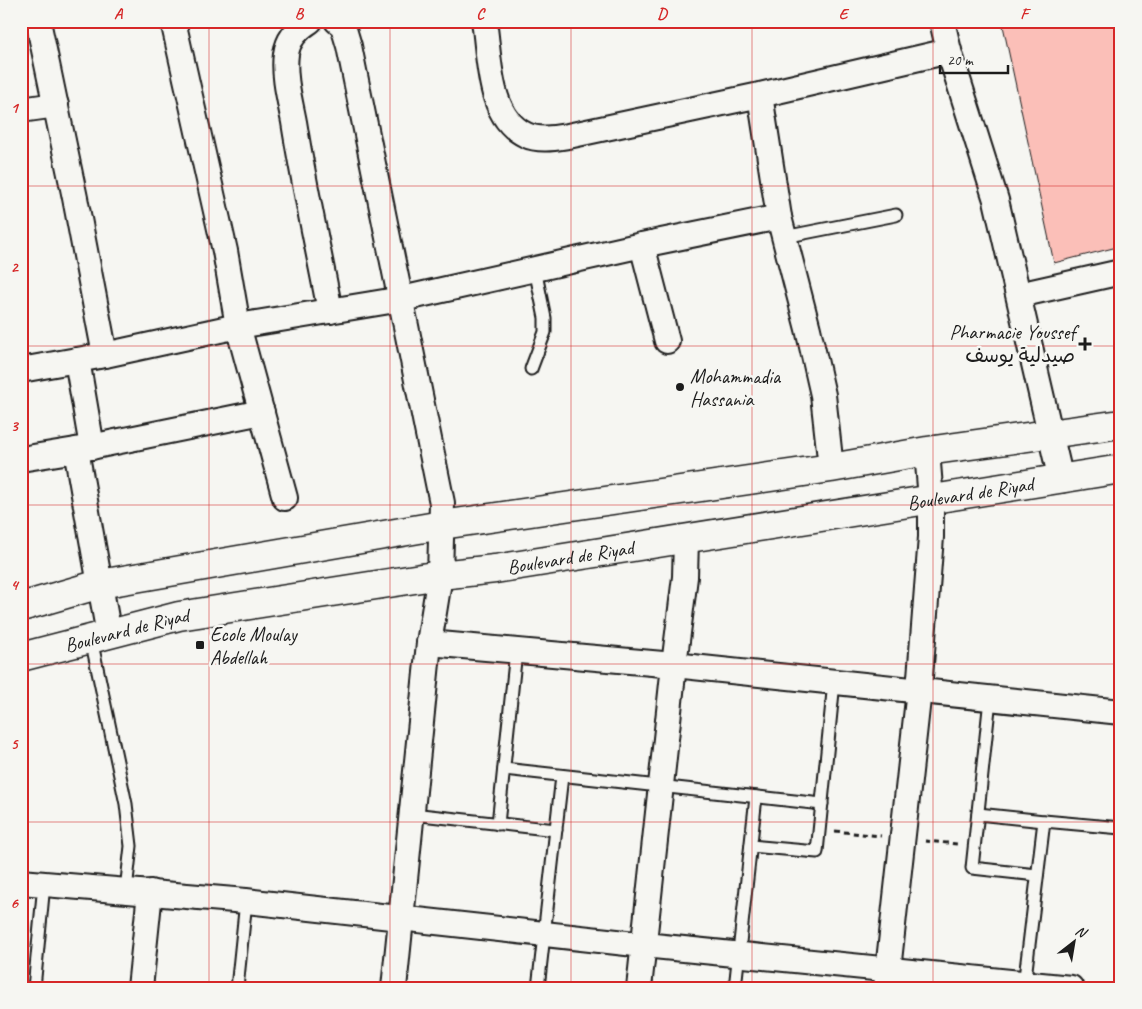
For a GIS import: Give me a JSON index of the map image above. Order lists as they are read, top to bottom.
{
  "streets": {
    "main road": ["Boulevard de Riyad"]
  },
  "places": {
    "health": ["Pharmacie Youssef صيدلية يوسف"],
    "other": ["Mohammadia Hassania"],
    "transit": ["Ecole Moulay Abdellah"]
  },
  "scale_bar": "20 m",
  "north": "top right",
  "grid": {
    "columns": [
      "A",
      "B",
      "C",
      "D",
      "E",
      "F"
    ],
    "rows": [
      "1",
      "2",
      "3",
      "4",
      "5",
      "6"
    ]
  }
}
